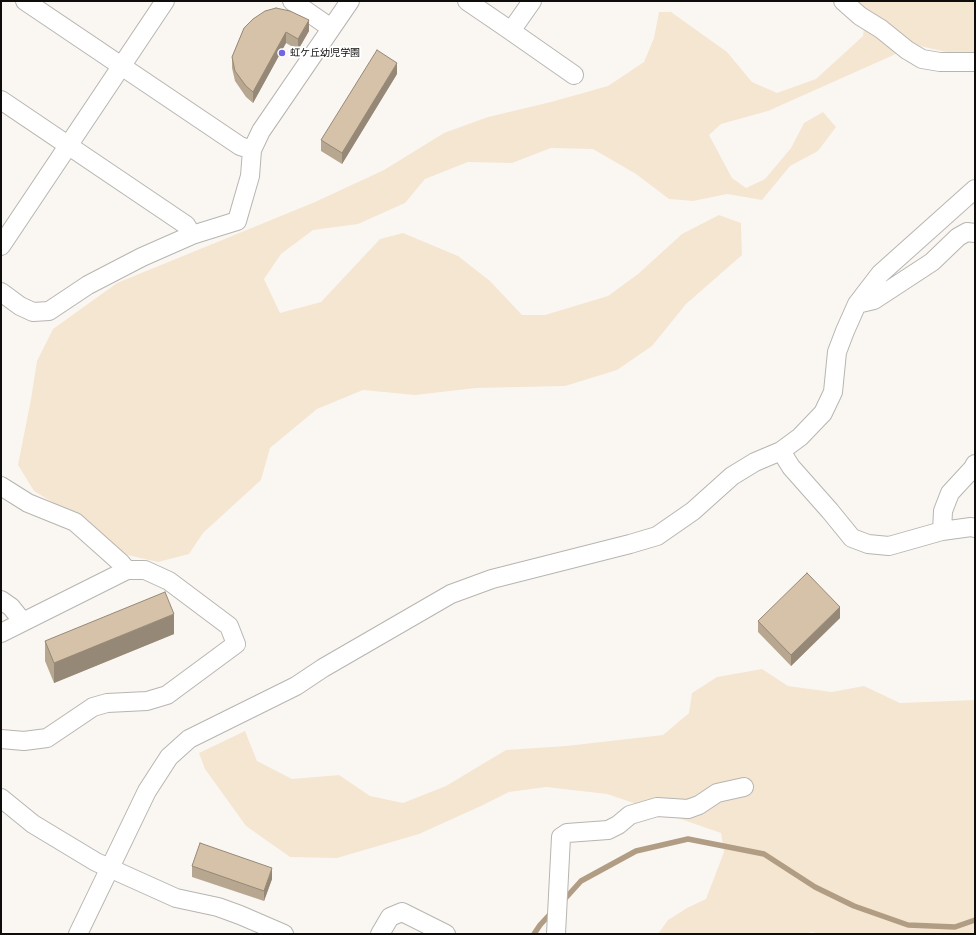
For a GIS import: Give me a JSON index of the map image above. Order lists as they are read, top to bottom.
{
  "places": ["虹ケ丘幼児学園"]
}
